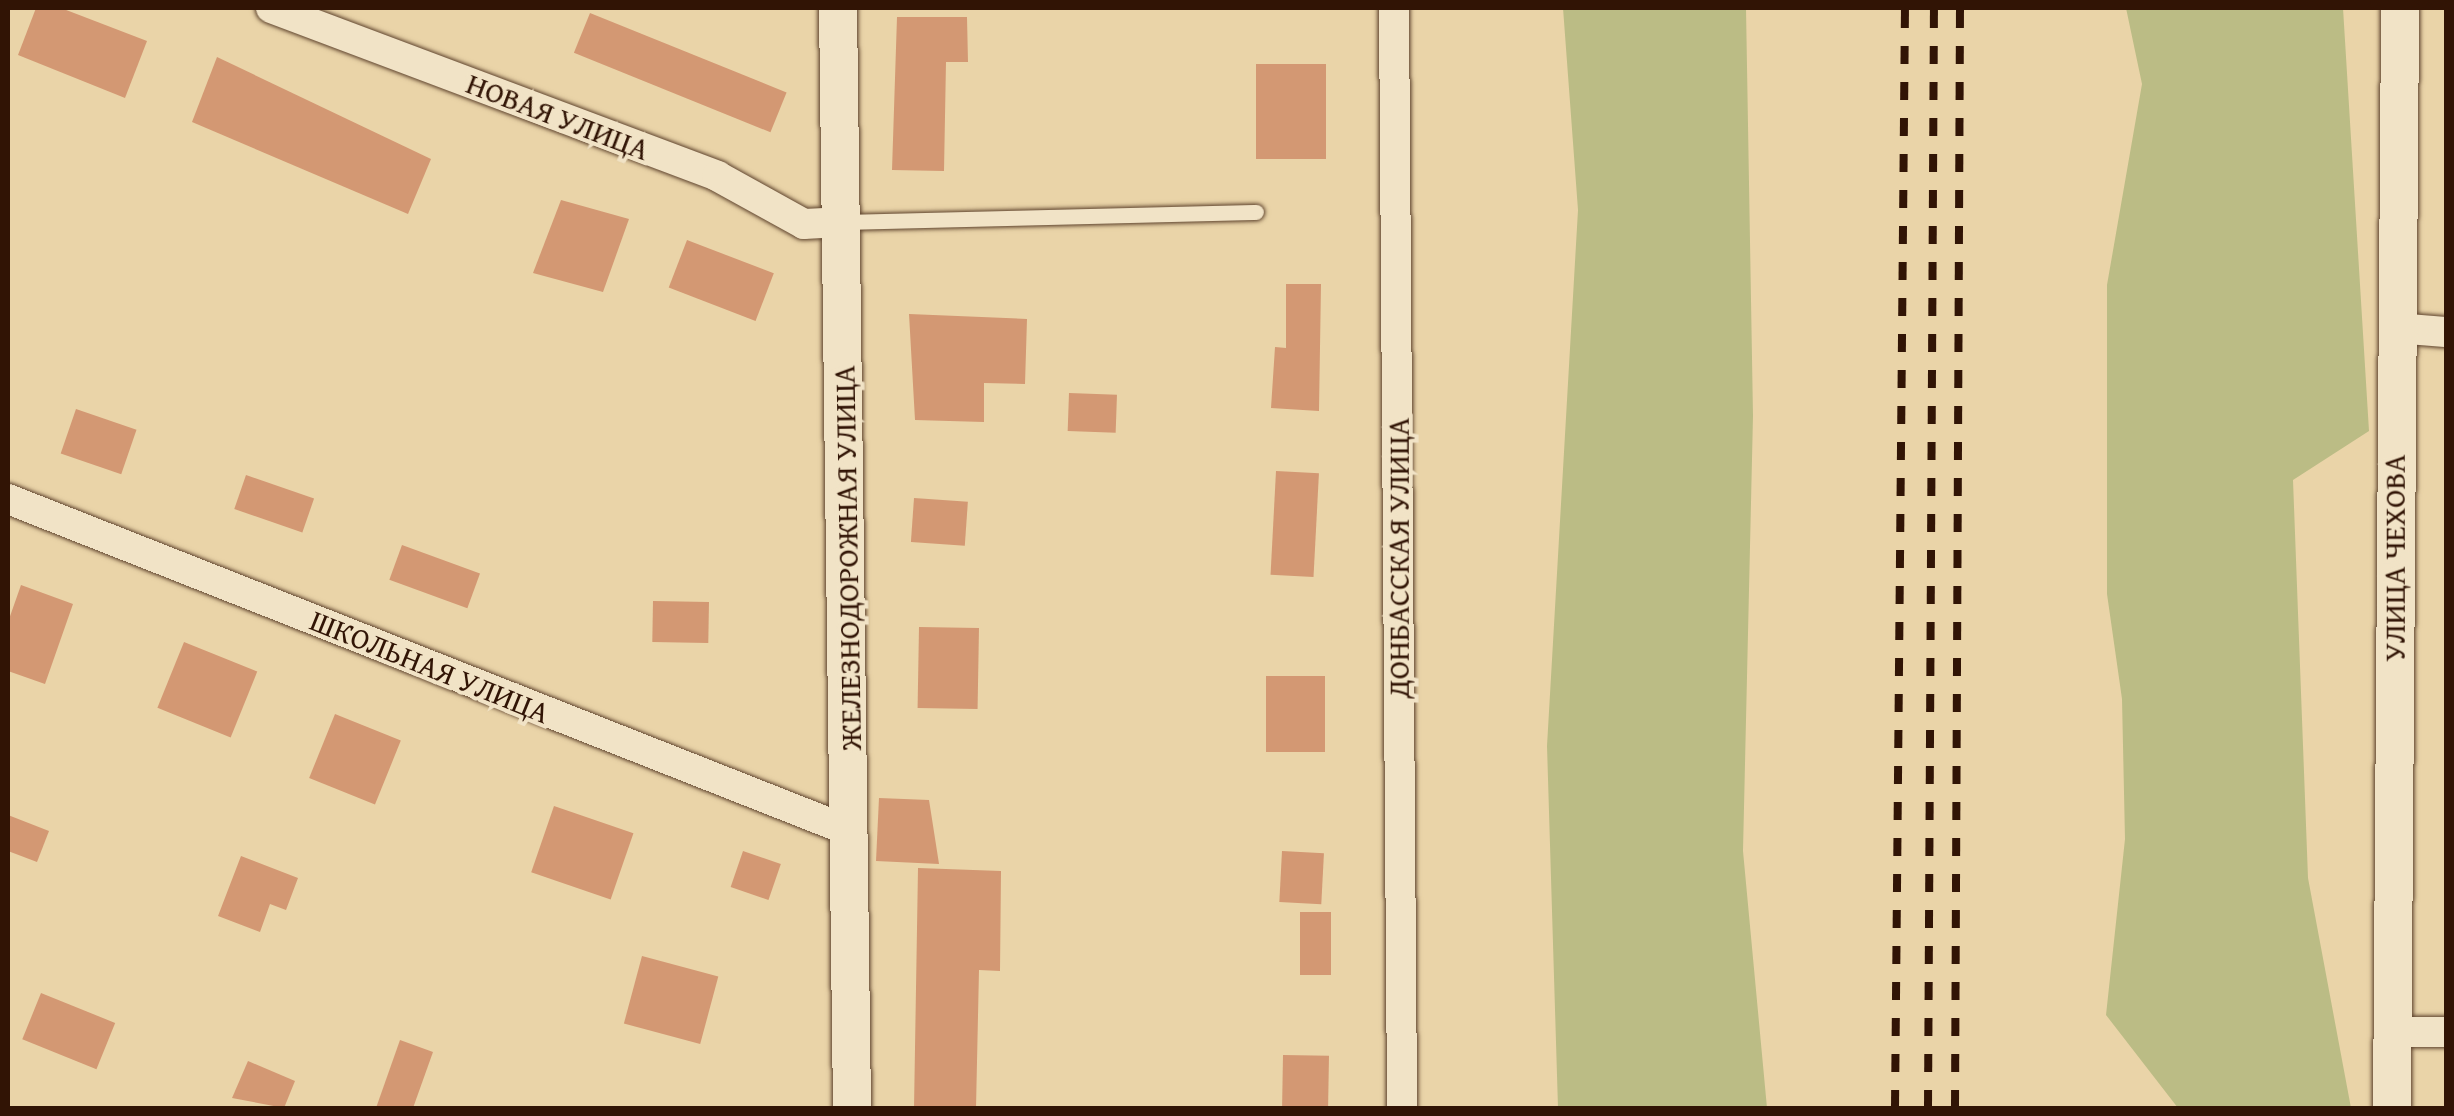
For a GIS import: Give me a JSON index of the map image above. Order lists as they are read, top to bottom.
{
  "streets": {
    "street": [
      "НОВАЯ УЛИЦА",
      "ЖЕЛЕЗНОДОРОЖНАЯ УЛИЦА",
      "ДОНБАССКАЯ УЛИЦА",
      "УЛИЦА ЧЕХОВА",
      "ШКОЛЬНАЯ УЛИЦА"
    ]
  },
  "crossings": [
    ["НОВАЯ УЛИЦА", "ЖЕЛЕЗНОДОРОЖНАЯ УЛИЦА"],
    ["ЖЕЛЕЗНОДОРОЖНАЯ УЛИЦА", "ШКОЛЬНАЯ УЛИЦА"]
  ]
}
